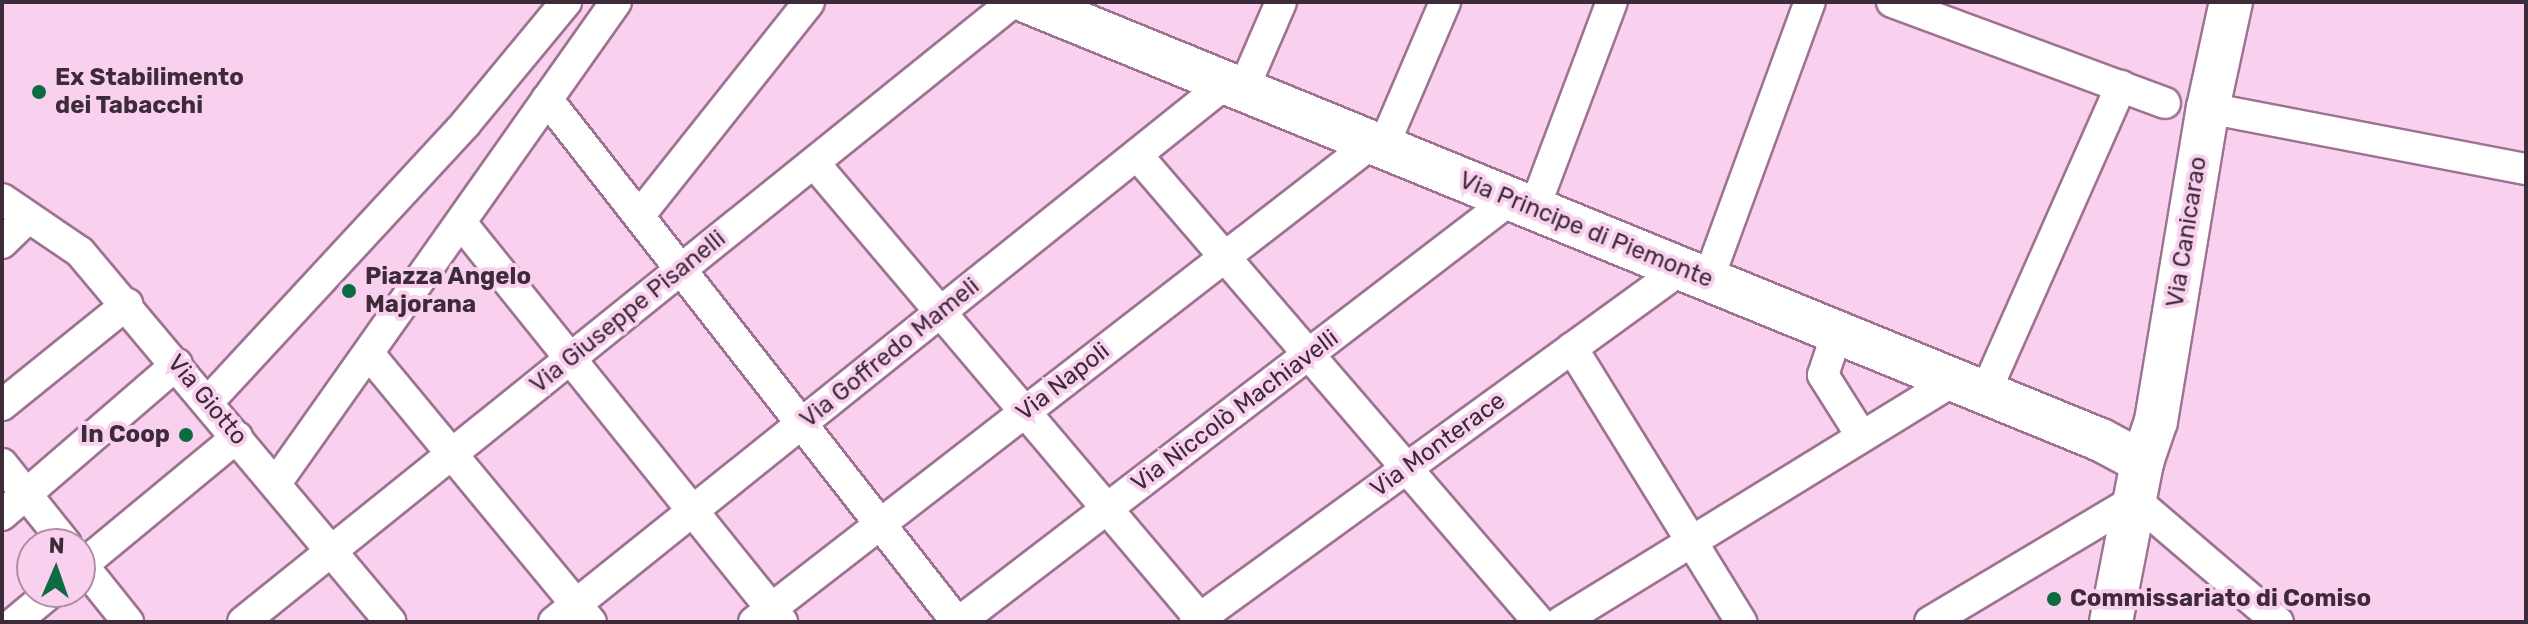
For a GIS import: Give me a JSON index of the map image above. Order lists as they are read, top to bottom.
{
  "streets": {
    "main road": ["Via Principe di Piemonte", "Via Canicarao"],
    "street": [
      "Via Giuseppe Pisanelli",
      "Via Goffredo Mameli",
      "Via Napoli",
      "Via Giotto",
      "Via Niccolò Machiavelli",
      "Via Monterace"
    ]
  },
  "crossings": [
    ["Via Principe di Piemonte", "Via Canicarao"],
    ["Via Principe di Piemonte", "Via Goffredo Mameli"],
    ["Via Principe di Piemonte", "Via Napoli"],
    ["Via Principe di Piemonte", "Via Niccolò Machiavelli"],
    ["Via Principe di Piemonte", "Via Monterace"],
    ["Via Giuseppe Pisanelli", "Via Giotto"]
  ],
  "places": [
    "Ex Stabilimento dei Tabacchi",
    "Piazza Angelo Majorana",
    "In Coop",
    "Commissariato di Comiso"
  ],
  "north": "top"
}
